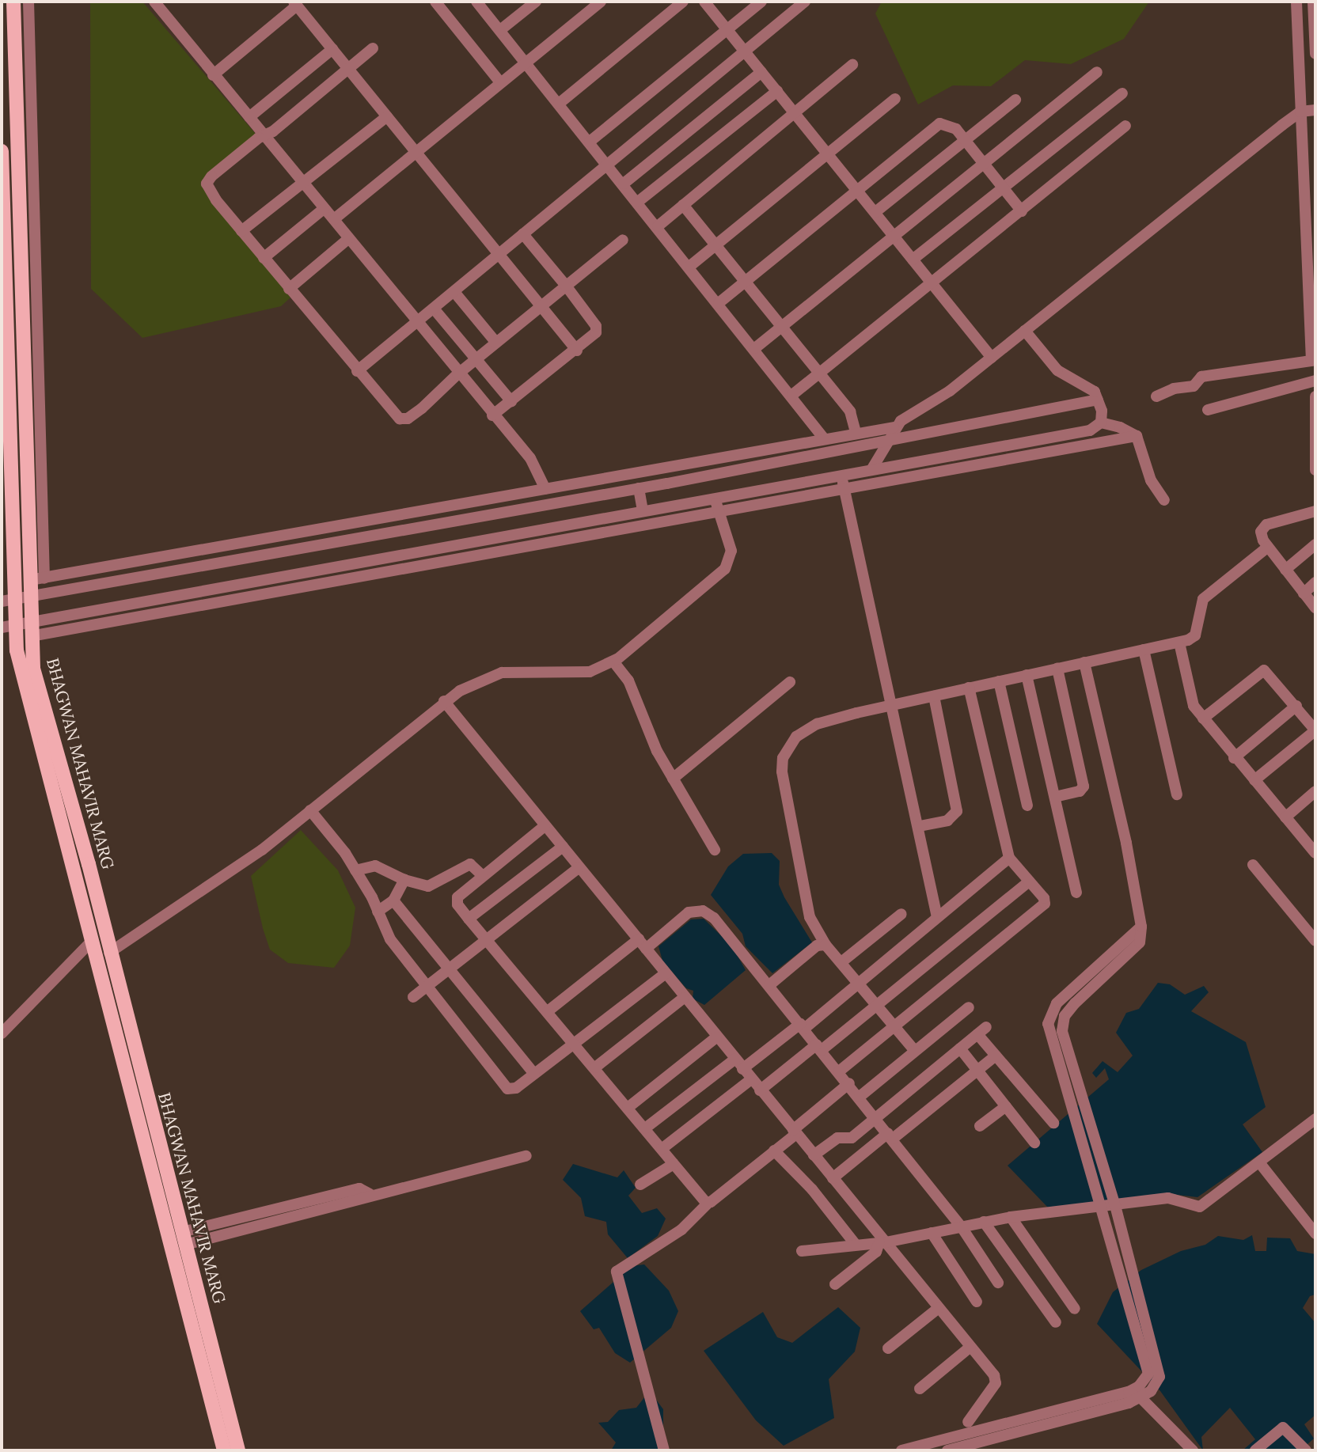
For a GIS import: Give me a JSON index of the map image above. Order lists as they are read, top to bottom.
{
  "streets": {
    "main road": ["BHAGWAN MAHAVIR MARG"]
  }
}
